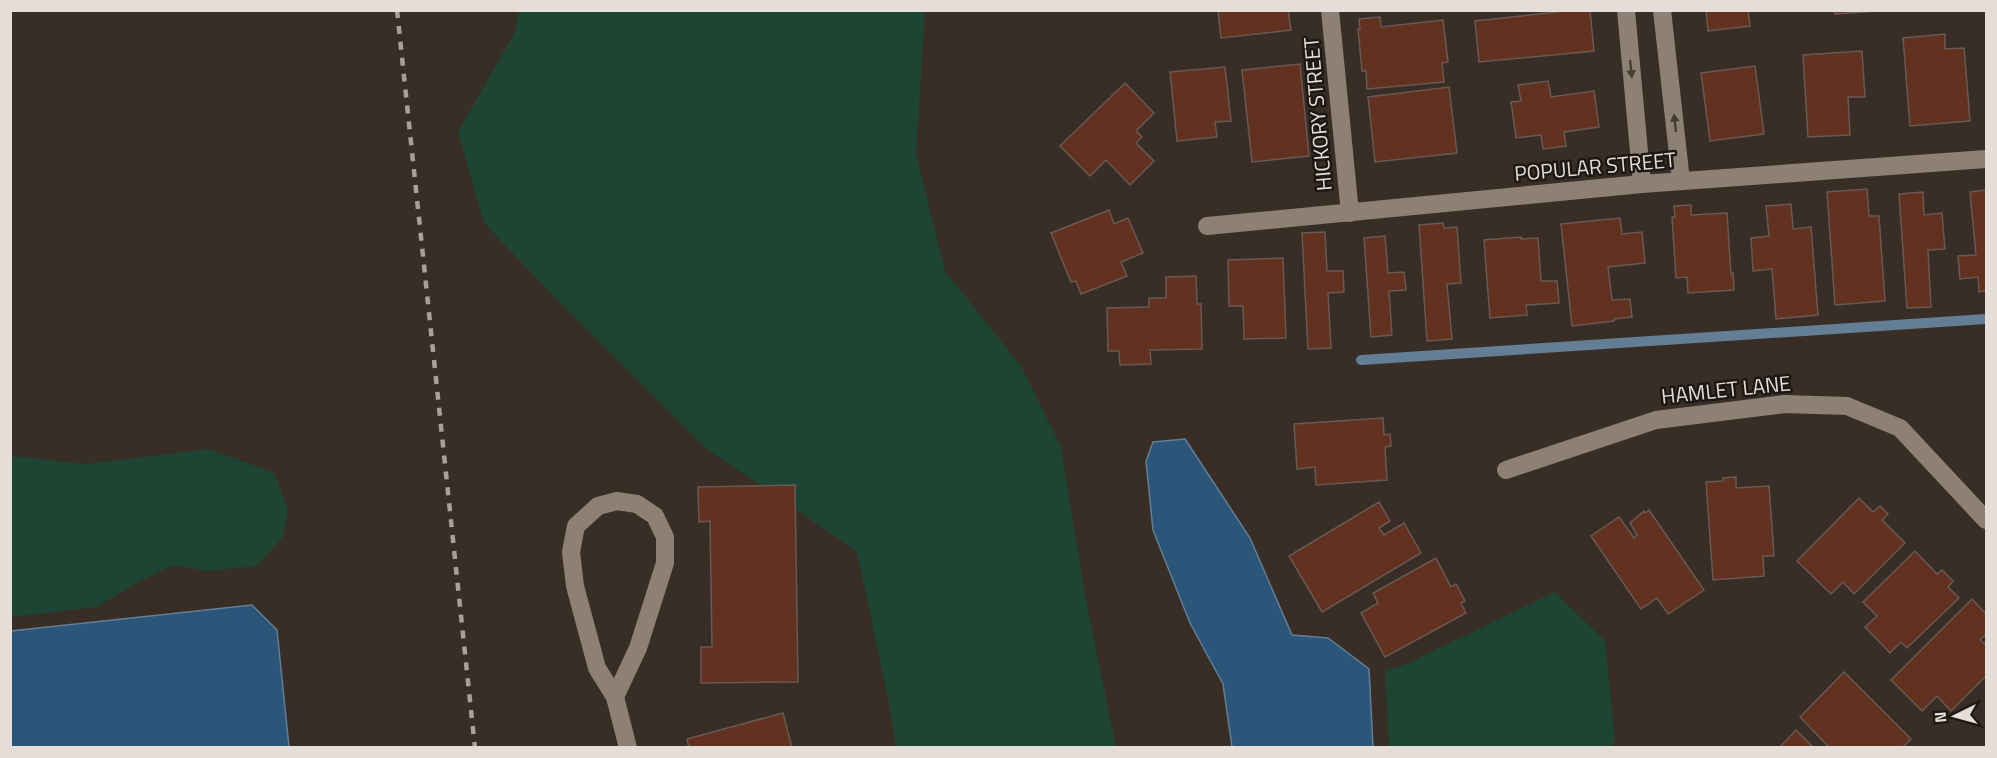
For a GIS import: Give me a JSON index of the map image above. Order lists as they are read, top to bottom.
{
  "streets": {
    "street": ["HICKORY STREET", "POPULAR STREET", "HAMLET LANE"]
  },
  "crossings": [
    ["HICKORY STREET", "POPULAR STREET"]
  ],
  "north": "left"
}
